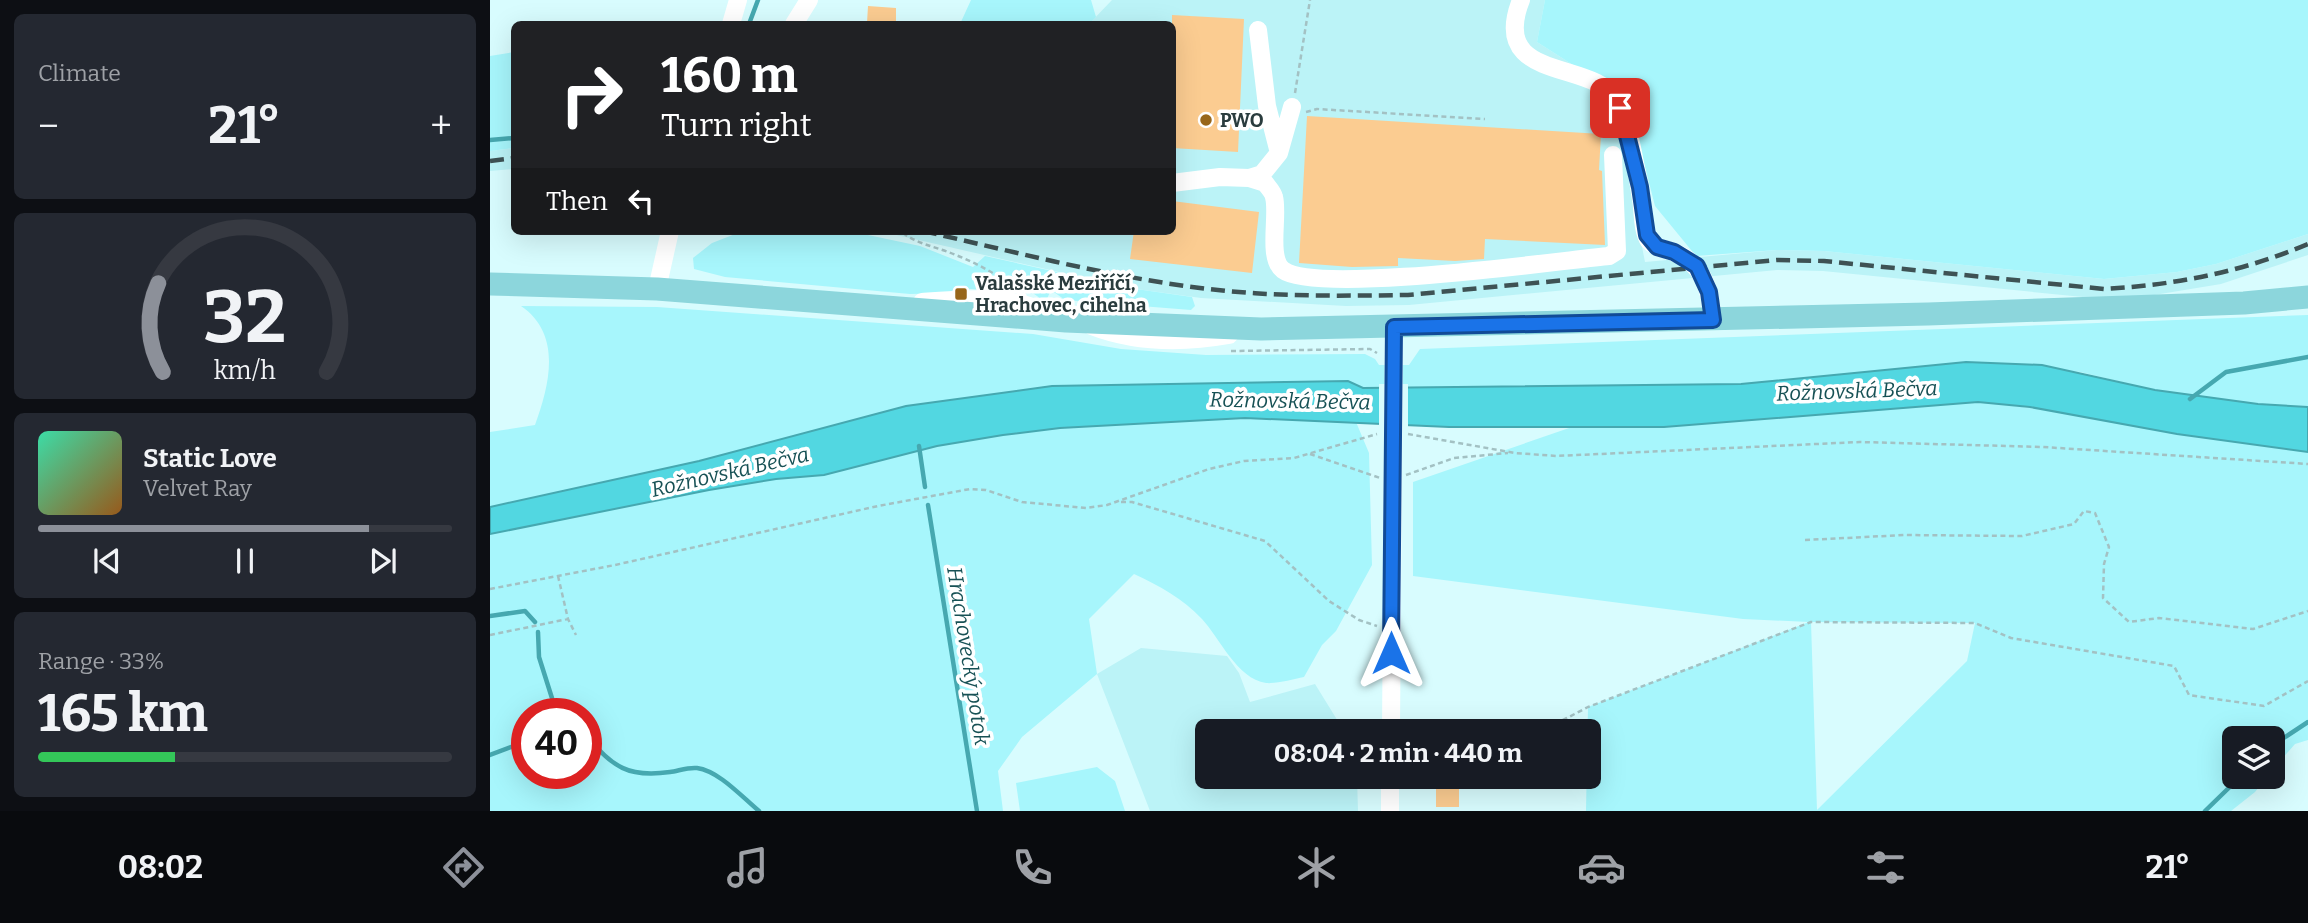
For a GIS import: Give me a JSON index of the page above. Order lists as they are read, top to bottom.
{
  "water": ["Rožnovská Bečva", "Hrachovecký potok"],
  "places": {
    "other": ["PWO"],
    "transit": ["Valašské Meziříčí, Hrachovec, cihelna"]
  },
  "page": {
    "tile": [
      "Climate",
      ["Range · 33%", "165 km"]
    ],
    "turn": ["160 m", "Turn right"],
    "heat": ["−", "21°", "+"],
    "then": "Then",
    "song": ["Static Love", "Velvet Ray"],
    "limit": "40",
    "trip": "08:04 · 2 min · 440 m",
    "tabs": ["08:02", "21°"],
    "gauge": ["32", "km/h"]
  }
}
